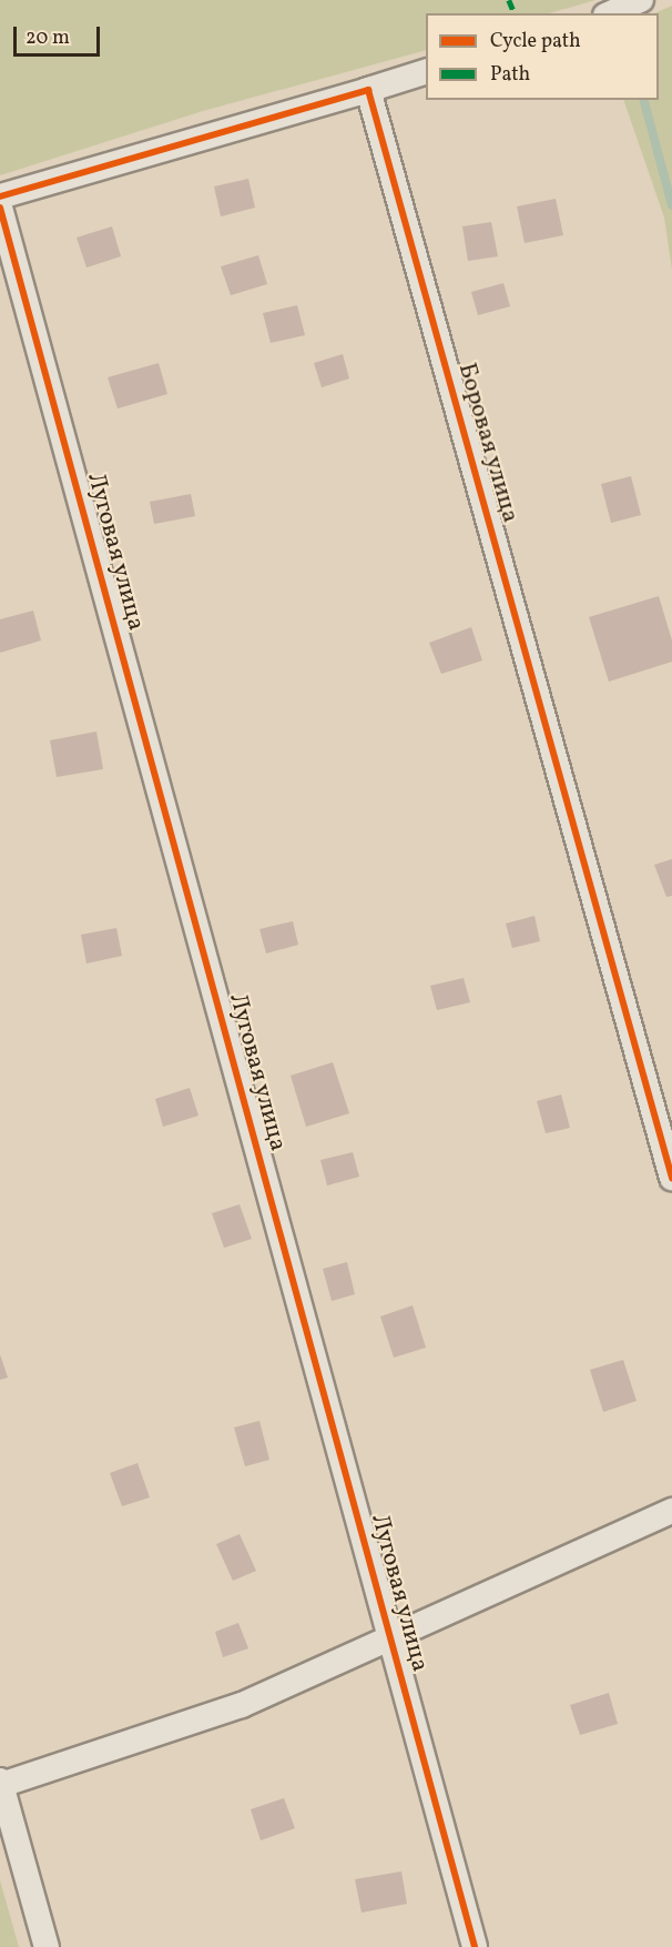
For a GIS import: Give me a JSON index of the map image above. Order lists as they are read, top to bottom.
{
  "streets": {
    "street": ["Боровая улица", "Луговая улица"]
  },
  "legend": ["Cycle path", "Path"],
  "scale_bar": "20 m"
}
